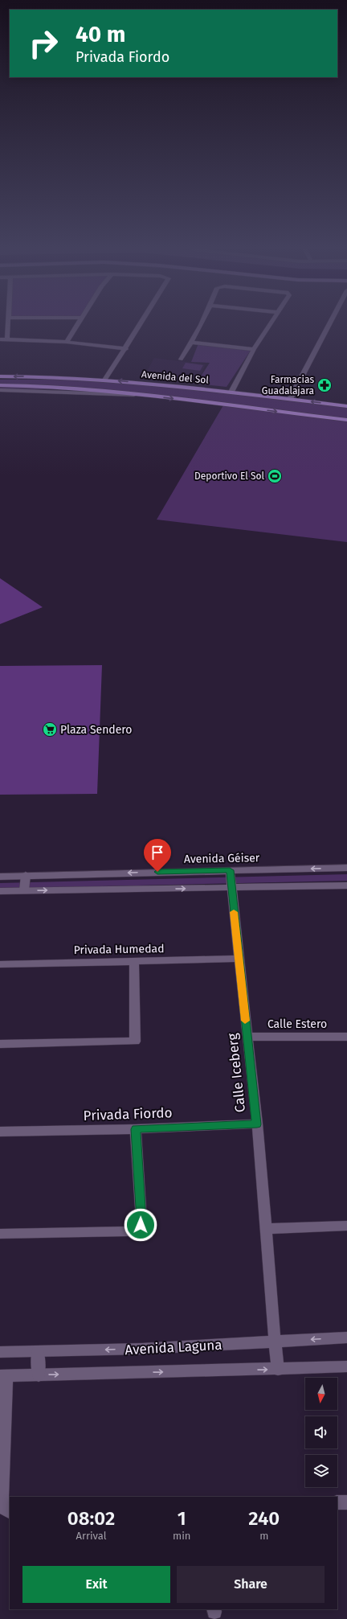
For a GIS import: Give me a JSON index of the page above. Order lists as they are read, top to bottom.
{
  "streets": {
    "main road": ["Avenida del Sol"],
    "street": [
      "Avenida Géiser",
      "Privada Humedad",
      "Calle Estero",
      "Calle Iceberg",
      "Privada Fiordo",
      "Avenida Laguna"
    ]
  },
  "crossings": [
    ["Avenida Géiser", "Calle Iceberg"],
    ["Privada Humedad", "Calle Iceberg"],
    ["Calle Estero", "Calle Iceberg"],
    ["Calle Iceberg", "Privada Fiordo"],
    ["Calle Iceberg", "Avenida Laguna"]
  ],
  "places": {
    "pharmacy": ["Farmacias Guadalajara"],
    "sports": ["Deportivo El Sol"],
    "supermarket": ["Plaza Sendero"]
  },
  "north": "bottom",
  "page": {
    "turn": ["40 m", "Privada Fiordo"],
    "eta": [
      "08:02",
      "Arrival",
      "1",
      "min",
      "240",
      "m"
    ],
    "buttons": ["Exit", "Share"]
  }
}
